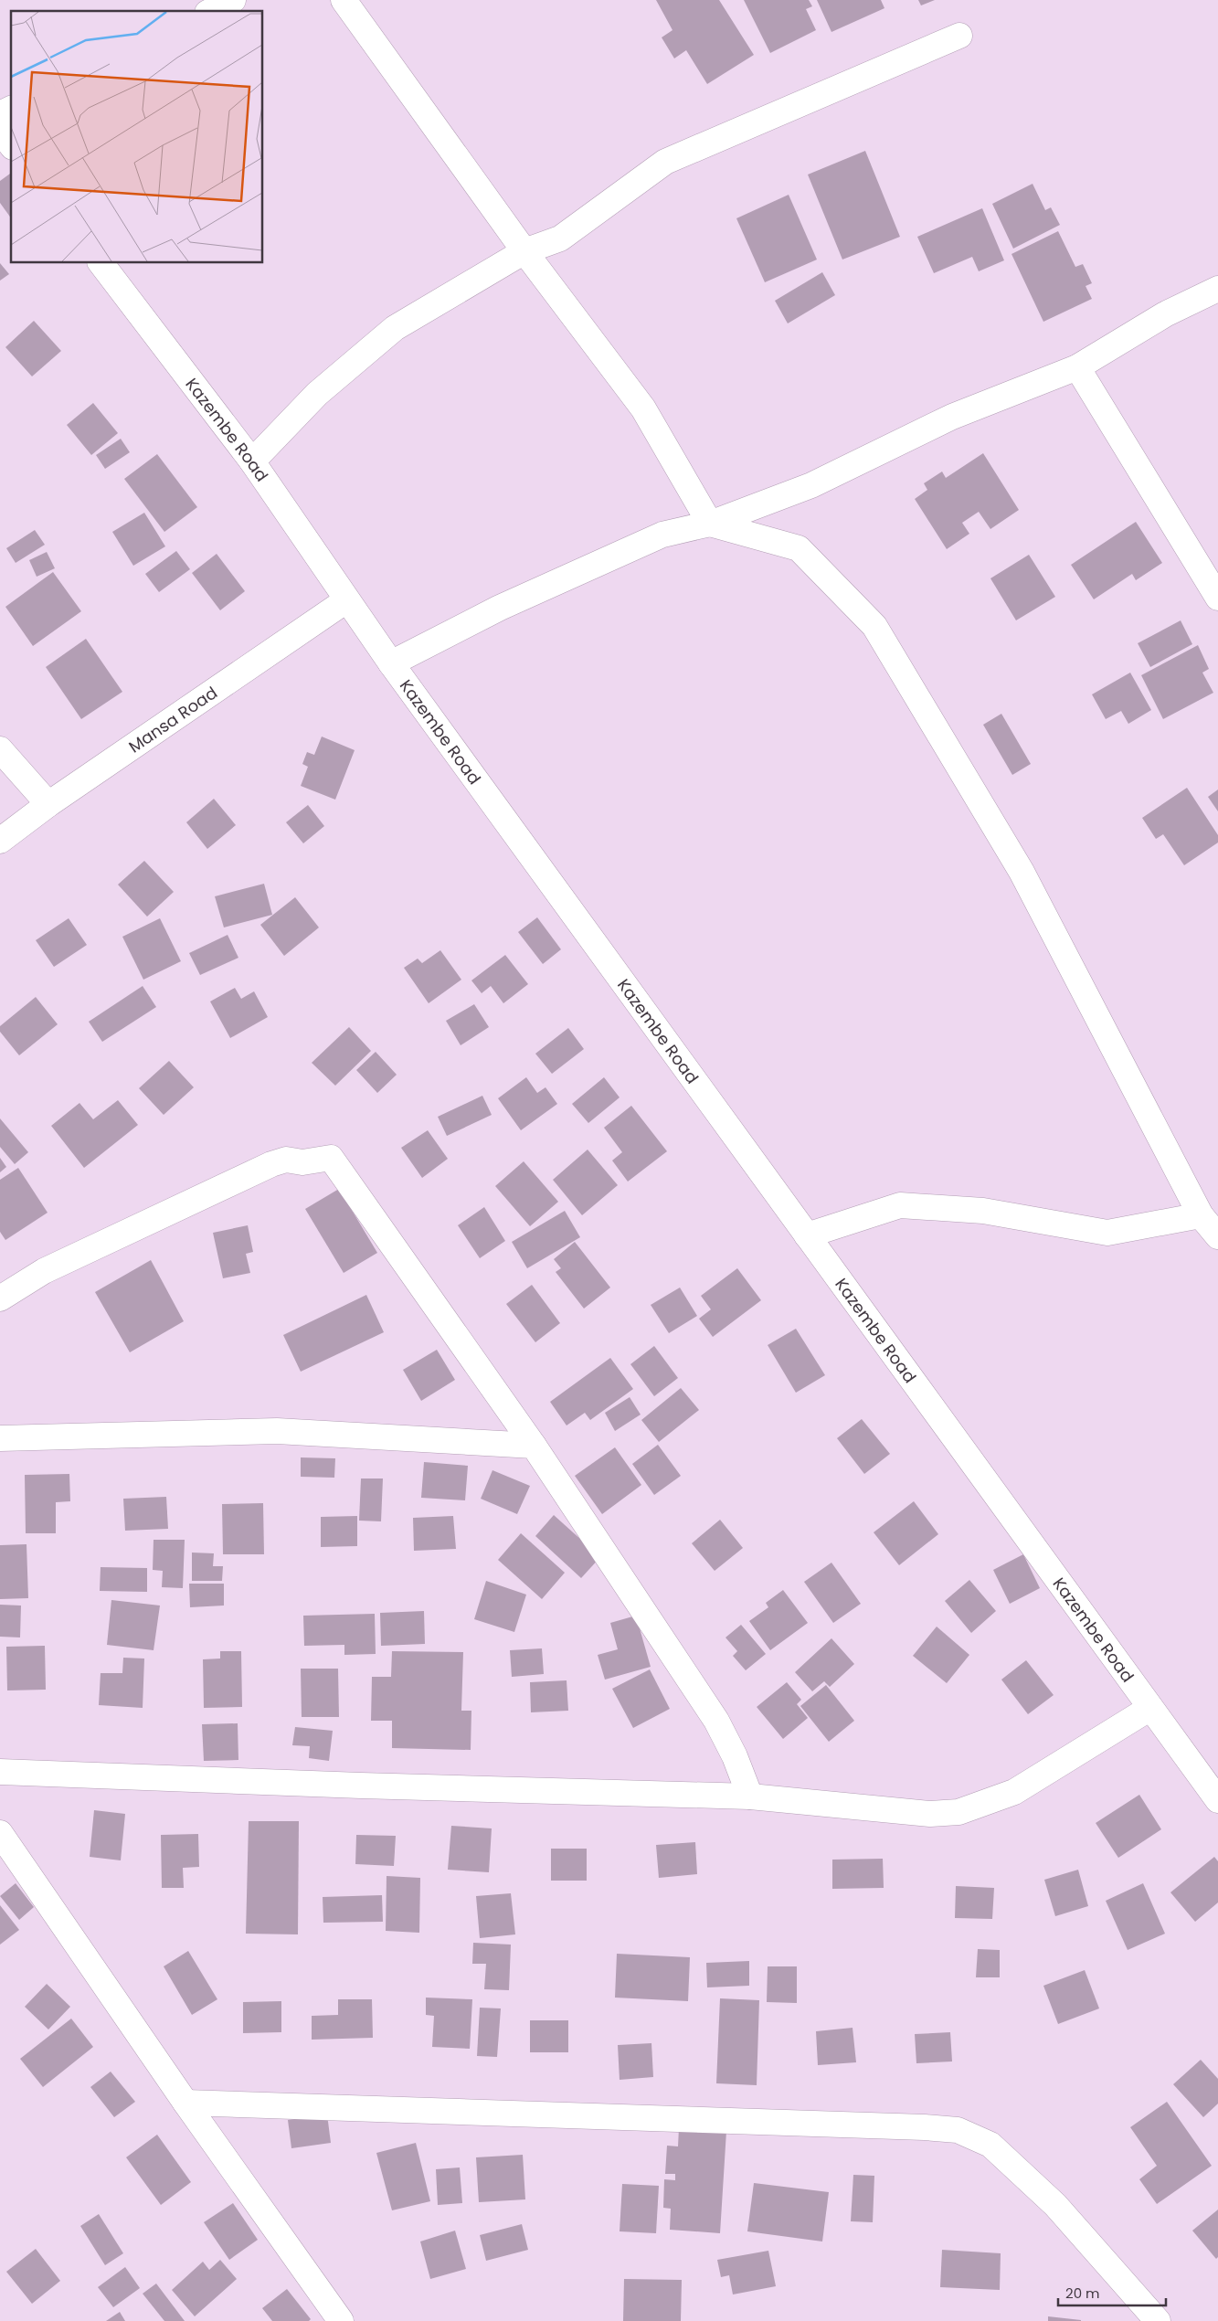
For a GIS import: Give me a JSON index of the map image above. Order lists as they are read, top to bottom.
{
  "streets": {
    "street": ["Kazembe Road", "Mansa Road"]
  },
  "crossings": [
    ["Kazembe Road", "Mansa Road"]
  ],
  "scale_bar": "20 m"
}
